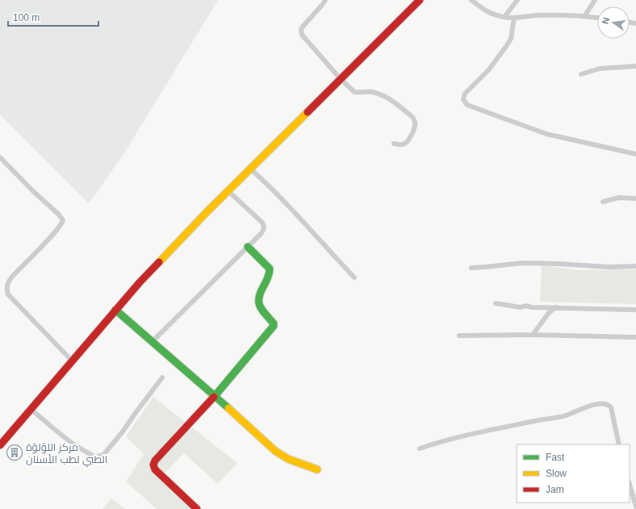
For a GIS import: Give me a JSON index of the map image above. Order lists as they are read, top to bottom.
{
  "places": {
    "building": ["مركز اللؤلؤة الطبي لطب الأسنان"]
  },
  "legend": ["Fast", "Slow", "Jam"],
  "scale_bar": "100 m",
  "north": "left"
}
